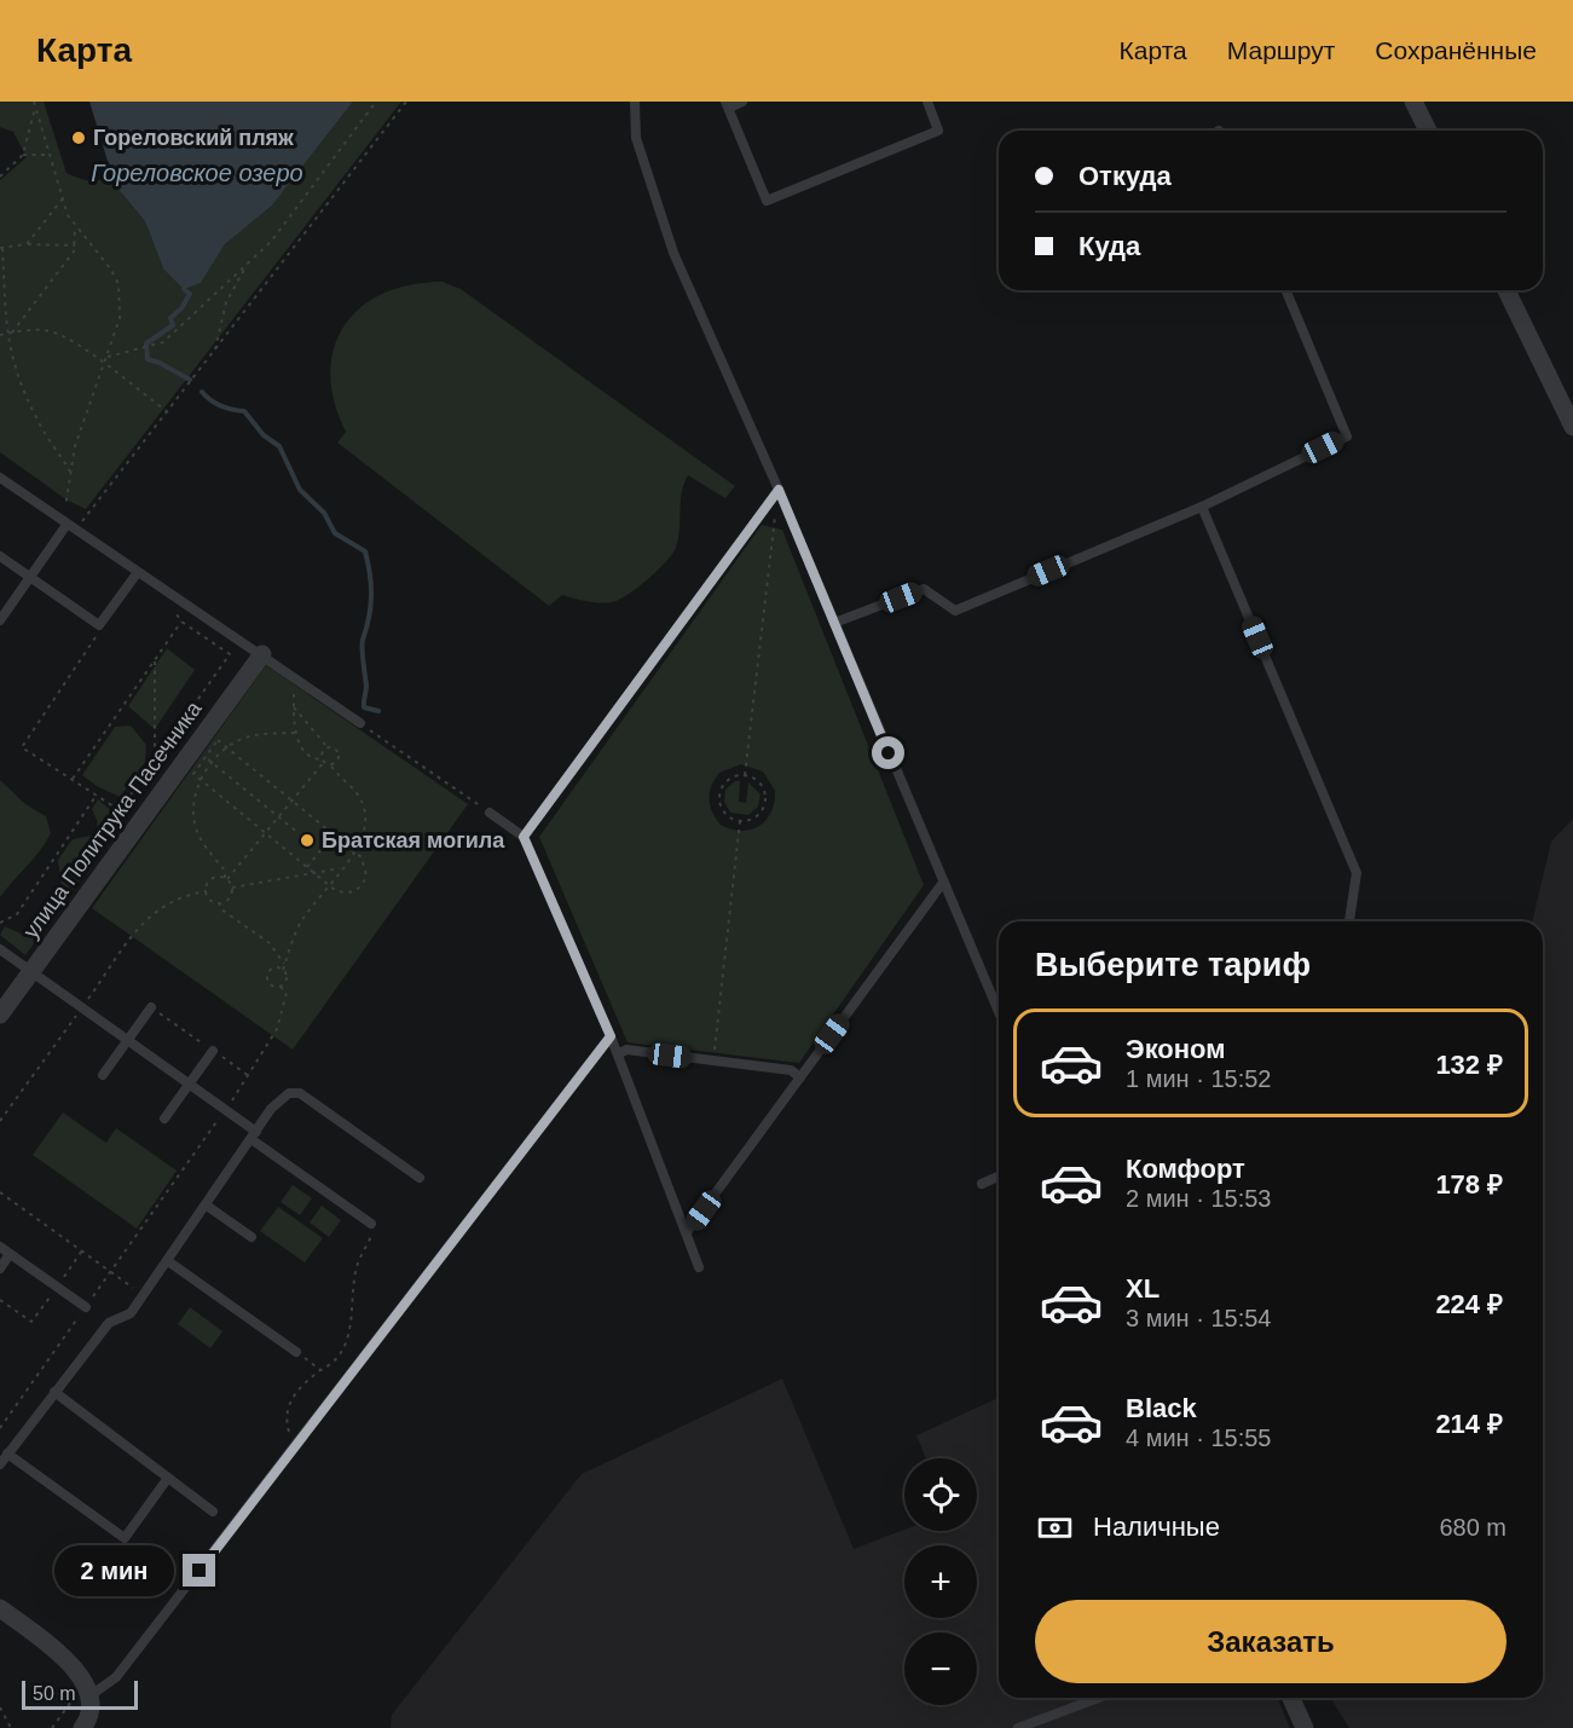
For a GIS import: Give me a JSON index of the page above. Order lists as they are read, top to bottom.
{
  "streets": {
    "street": ["улица Политрука Пасечника"]
  },
  "water": ["Гореловское озеро"],
  "places": ["Гореловский пляж", "Братская могила"],
  "scale_bar": "50 m",
  "page": {
    "header": "Карта",
    "nav": ["Карта", "Маршрут", "Сохранённые"],
    "banner": ["Откуда", "Куда"],
    "heading": "Выберите тариф",
    "list": [
      {
        "name": "Эконом",
        "note": "1 мин · 15:52",
        "value": "132 ₽"
      },
      {
        "name": "Комфорт",
        "note": "2 мин · 15:53",
        "value": "178 ₽"
      },
      {
        "name": "XL",
        "note": "3 мин · 15:54",
        "value": "224 ₽"
      },
      {
        "name": "Black",
        "note": "4 мин · 15:55",
        "value": "214 ₽"
      }
    ],
    "map_buttons": ["+", "−"],
    "pay": ["Наличные", "680 m"],
    "bubble": "2 мин",
    "buttons": "Заказать",
    "scale": "50 m"
  }
}
